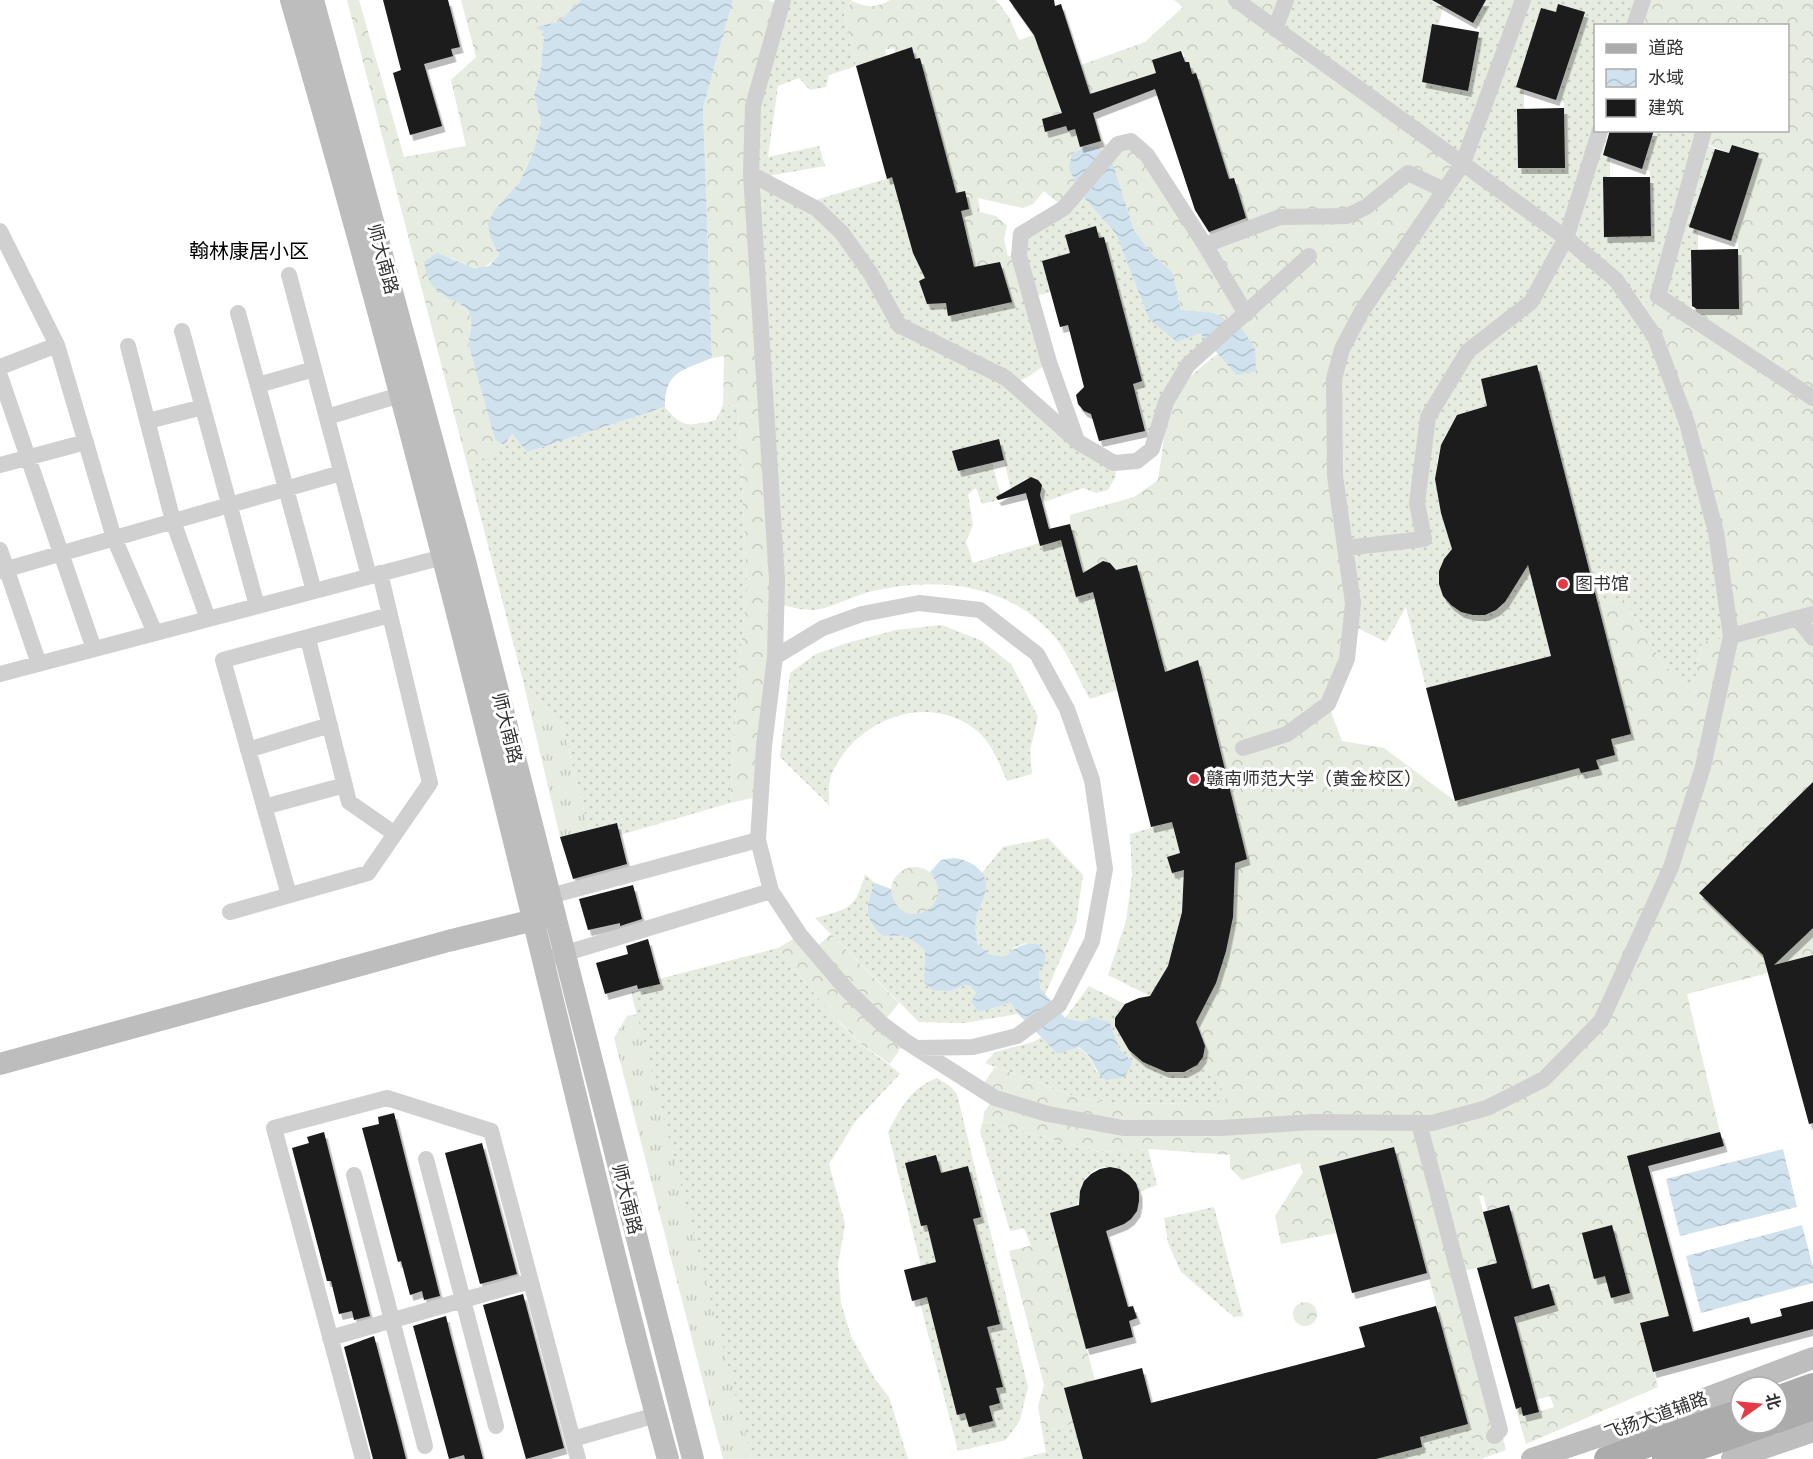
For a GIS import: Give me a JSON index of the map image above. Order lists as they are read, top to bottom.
{
  "streets": {
    "main road": ["师大南路", "飞扬大道辅路"]
  },
  "districts": ["翰林康居小区"],
  "places": ["图书馆", "赣南师范大学（黄金校区）"],
  "legend": ["道路", "水域", "建筑"],
  "north": "right"
}
